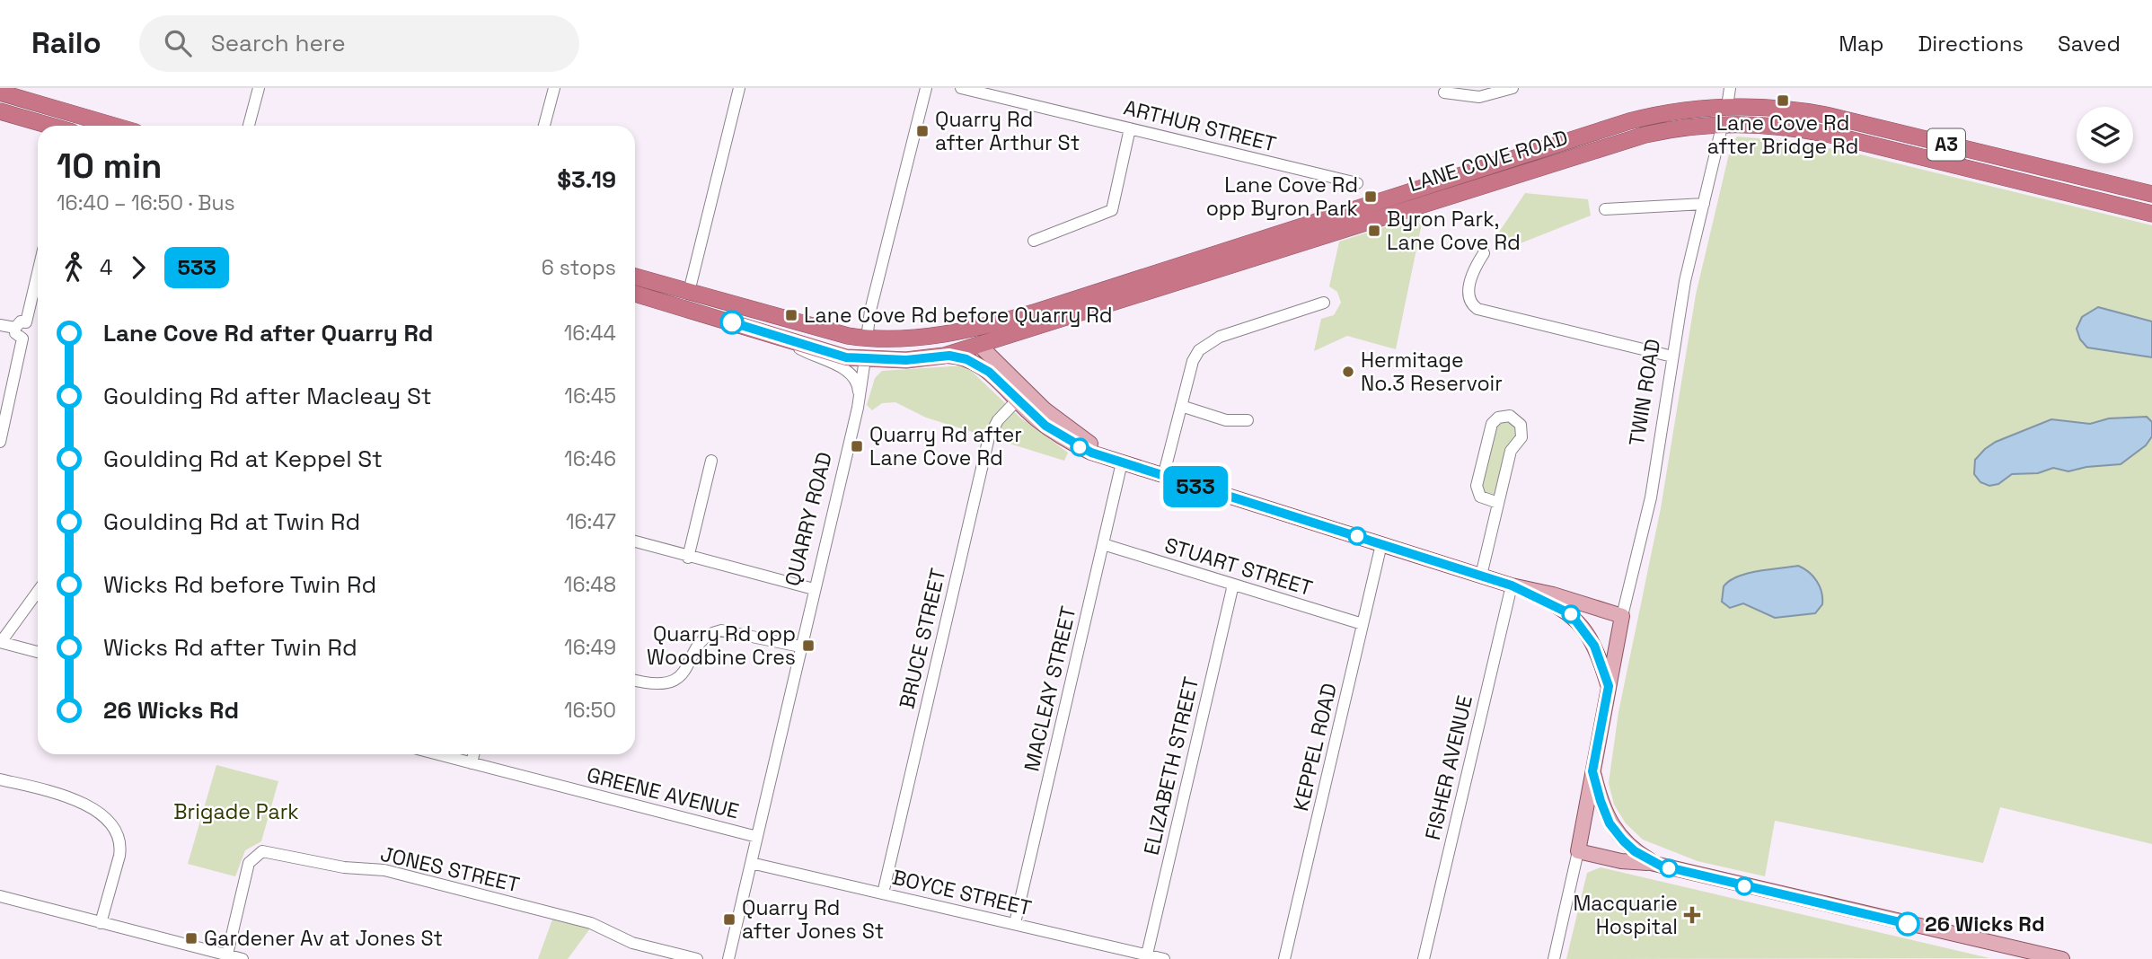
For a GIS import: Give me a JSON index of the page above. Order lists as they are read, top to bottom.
{
  "streets": {
    "highway": [
      "A3",
      "LANE COVE ROAD",
      "TWIN ROAD",
      "QUARRY ROAD"
    ],
    "street": [
      "ARTHUR STREET",
      "STUART STREET",
      "BRUCE STREET",
      "MACLEAY STREET",
      "KEPPEL ROAD",
      "ELIZABETH STREET",
      "FISHER AVENUE",
      "GREENE AVENUE",
      "JONES STREET",
      "BOYCE STREET"
    ]
  },
  "crossings": [
    ["LANE COVE ROAD", "TWIN ROAD"],
    ["LANE COVE ROAD", "QUARRY ROAD"],
    ["QUARRY ROAD", "GREENE AVENUE"],
    ["QUARRY ROAD", "BOYCE STREET"],
    ["STUART STREET", "MACLEAY STREET"],
    ["STUART STREET", "KEPPEL ROAD"],
    ["STUART STREET", "ELIZABETH STREET"],
    ["BRUCE STREET", "BOYCE STREET"],
    ["MACLEAY STREET", "BOYCE STREET"],
    ["ELIZABETH STREET", "BOYCE STREET"]
  ],
  "parks": ["Brigade Park"],
  "places": {
    "transit": [
      "Lane Cove Rd after Bridge Rd",
      "Quarry Rd after Arthur St",
      "Lane Cove Rd opp Byron Park",
      "Byron Park, Lane Cove Rd",
      "Lane Cove Rd before Quarry Rd",
      "Quarry Rd after Lane Cove Rd",
      "Quarry Rd opp Woodbine Cres",
      "Quarry Rd after Jones St",
      "Gardener Av at Jones St"
    ],
    "other": ["Hermitage No.3 Reservoir", "26 Wicks Rd"],
    "health": ["Macquarie Hospital"]
  },
  "lines": ["bus line 533"],
  "page": {
    "header": "Railo",
    "search": "Search here",
    "nav": ["Map", "Directions", "Saved"],
    "on_map": "533",
    "heading": ["10 min", "16:40 – 16:50 · Bus", "$3.19"],
    "legs": ["4", "533", "6 stops"],
    "list": [
      {
        "name": "Lane Cove Rd after Quarry Rd",
        "value": "16:44"
      },
      {
        "name": "Goulding Rd after Macleay St",
        "value": "16:45"
      },
      {
        "name": "Goulding Rd at Keppel St",
        "value": "16:46"
      },
      {
        "name": "Goulding Rd at Twin Rd",
        "value": "16:47"
      },
      {
        "name": "Wicks Rd before Twin Rd",
        "value": "16:48"
      },
      {
        "name": "Wicks Rd after Twin Rd",
        "value": "16:49"
      },
      {
        "name": "26 Wicks Rd",
        "value": "16:50"
      }
    ]
  }
}
